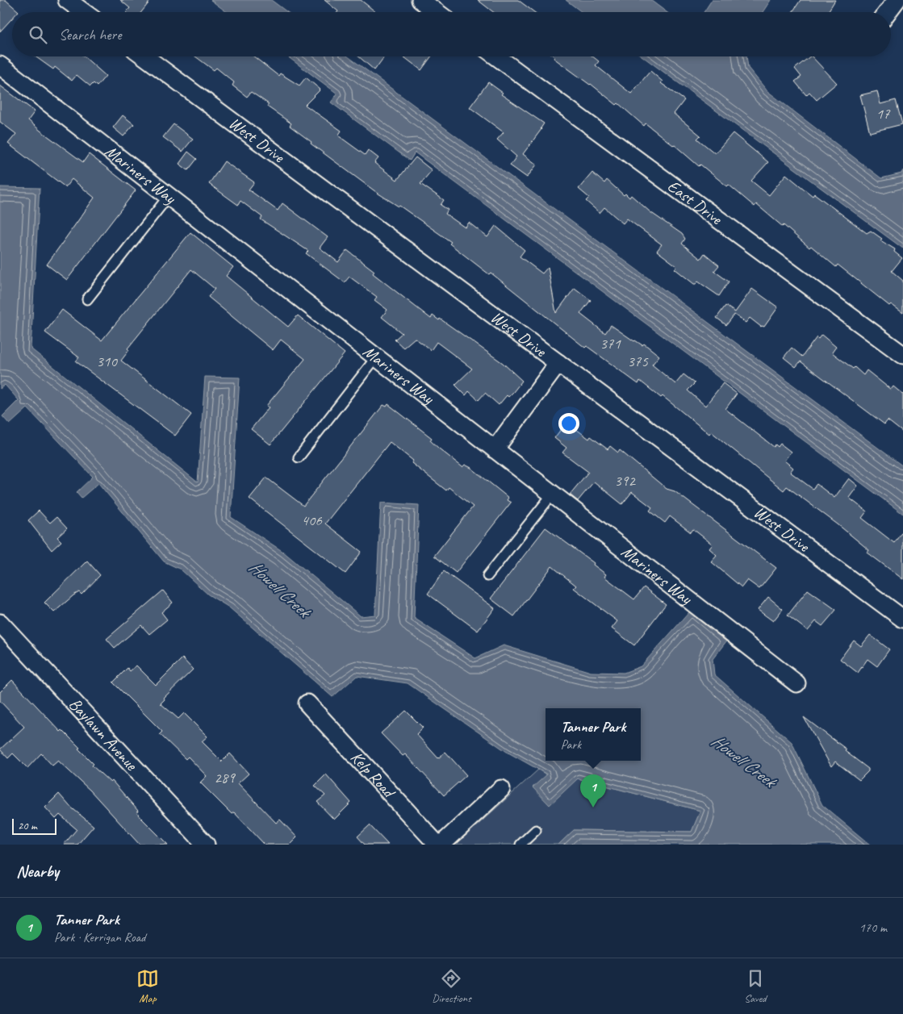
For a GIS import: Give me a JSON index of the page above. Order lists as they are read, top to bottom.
{
  "streets": {
    "street": [
      "West Drive",
      "Mariners Way",
      "East Drive",
      "Baylawn Avenue",
      "Kelp Road"
    ]
  },
  "water": ["Howell Creek"],
  "house_numbers": [
    "17",
    "371",
    "310",
    "375",
    "392",
    "406",
    "289"
  ],
  "scale_bar": "20 m",
  "page": {
    "search": "Search here",
    "popup": ["Tanner Park", "Park"],
    "pins": "1",
    "scale": "20 m",
    "heading": "Nearby",
    "list": [
      {
        "mark": "1",
        "name": "Tanner Park",
        "note": "Park · Kerrigan Road",
        "value": "170 m"
      }
    ],
    "nav": ["Map", "Directions", "Saved"]
  }
}
